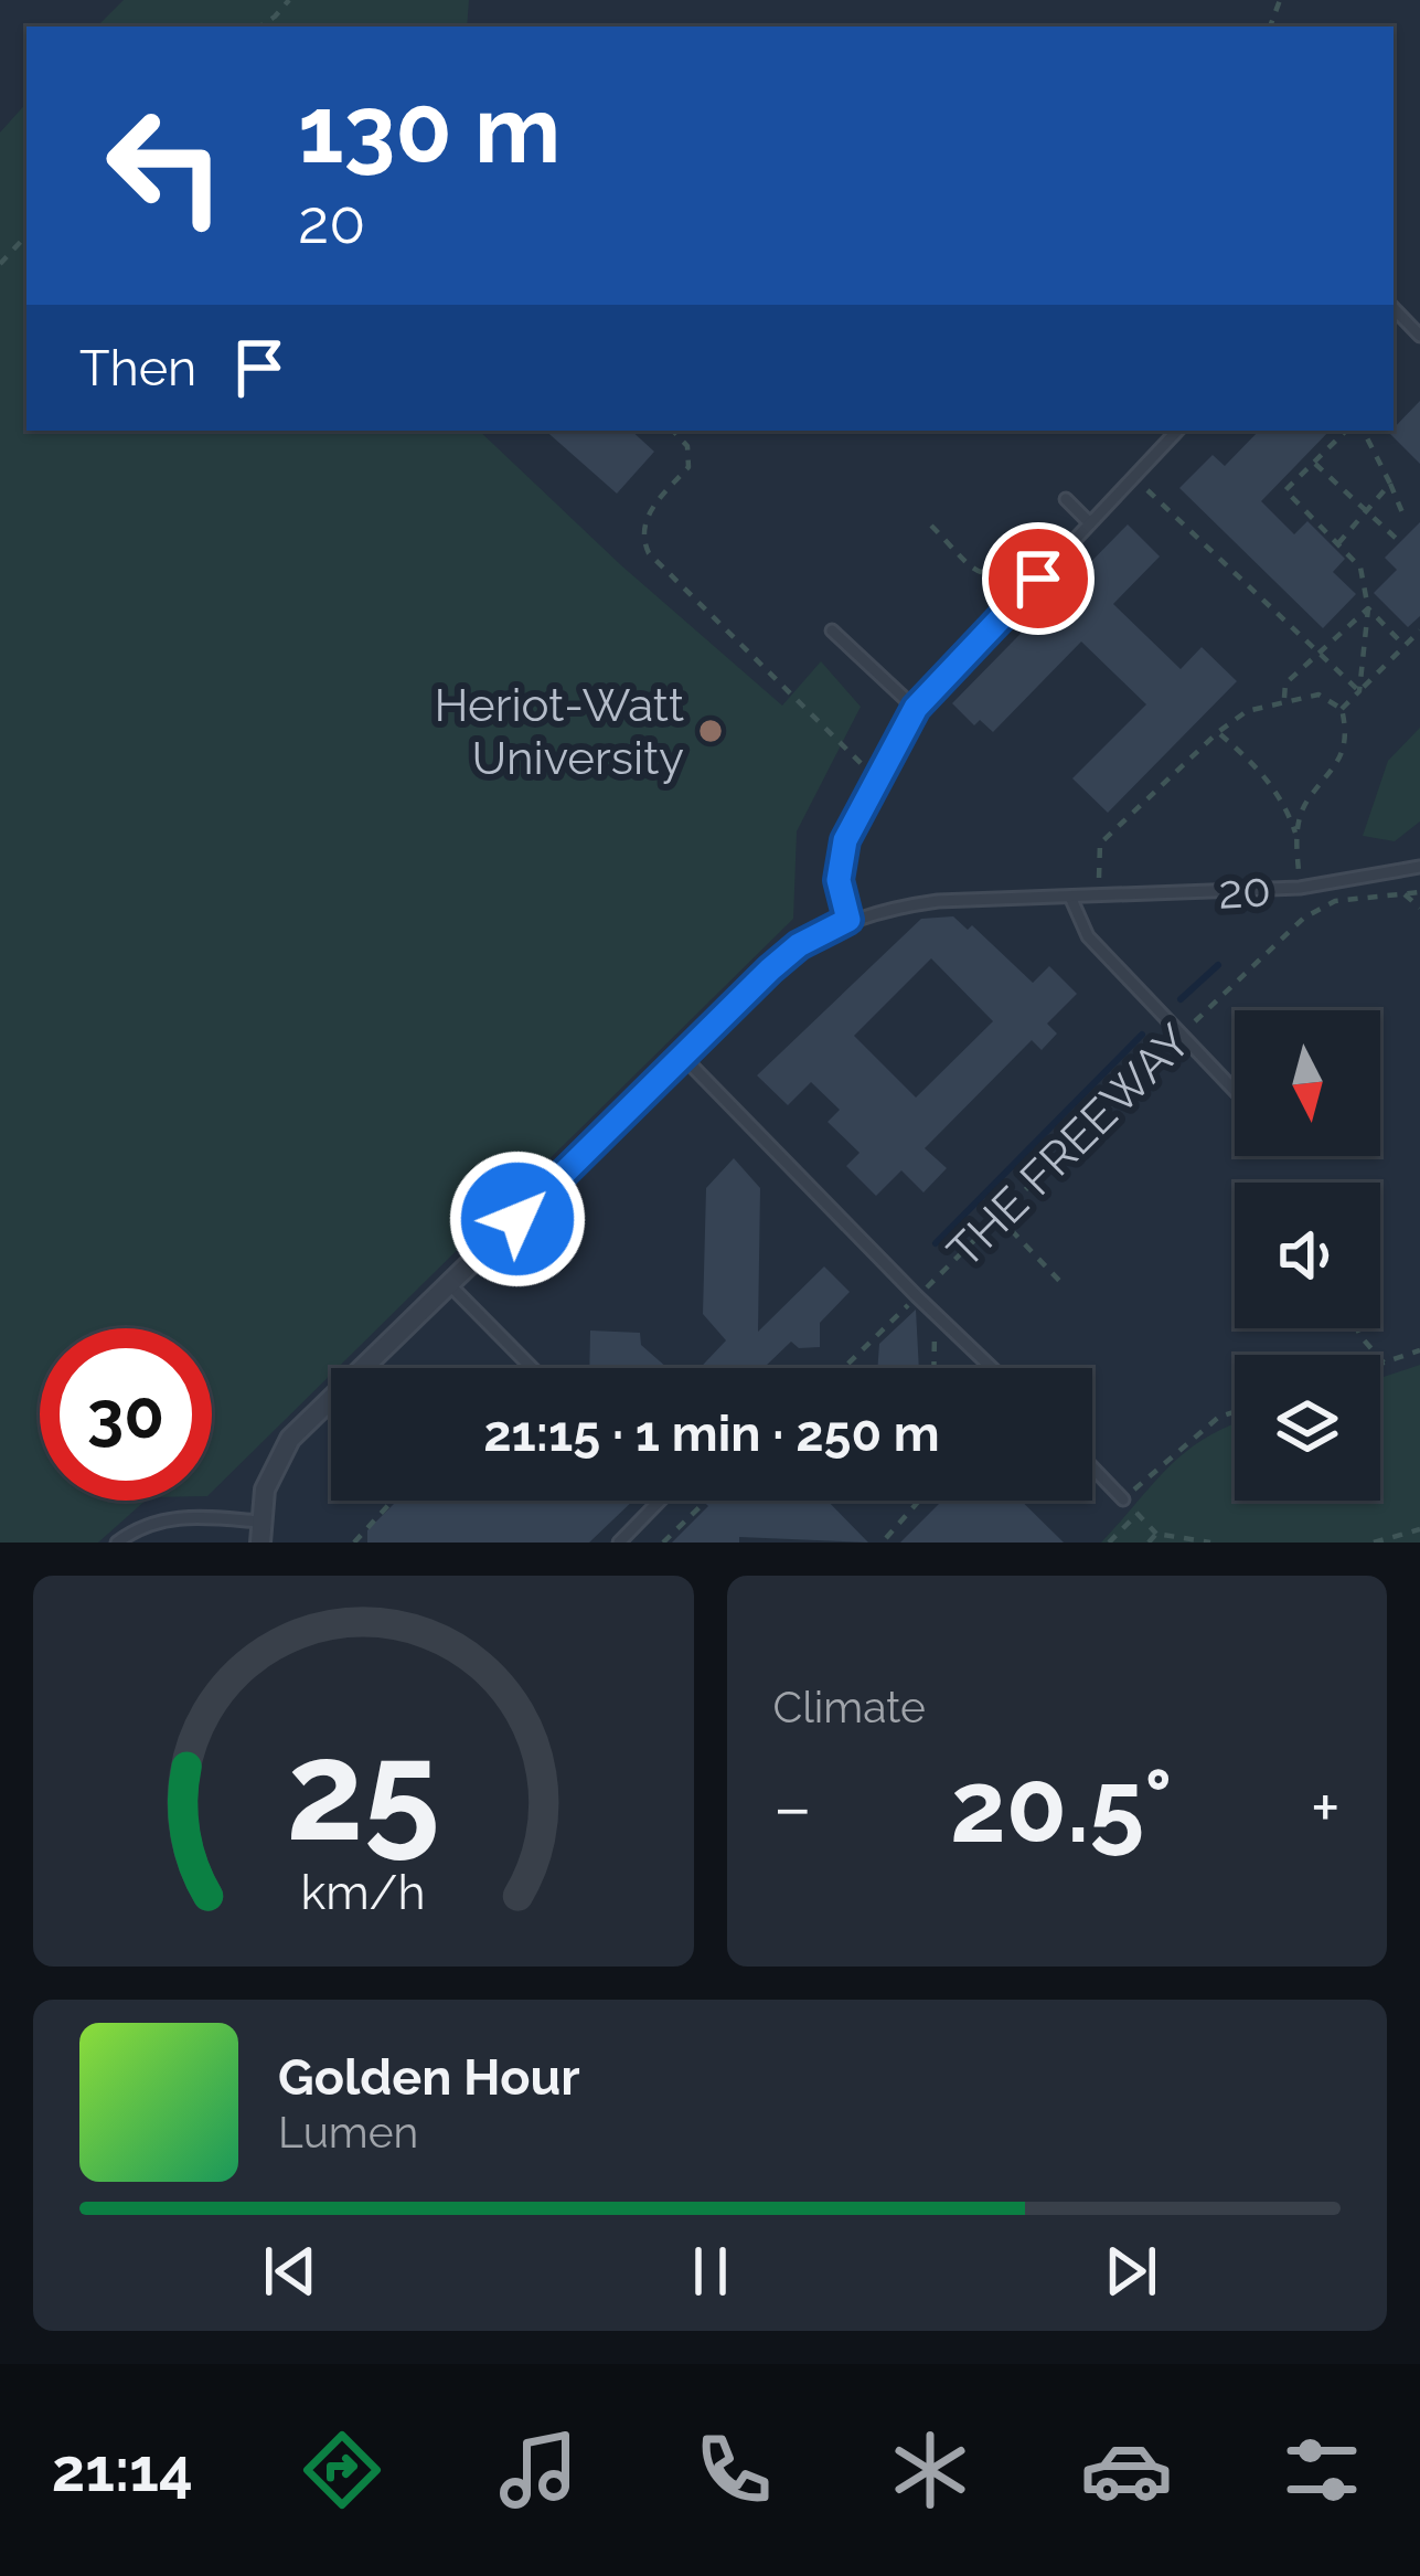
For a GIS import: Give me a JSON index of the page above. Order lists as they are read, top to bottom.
{
  "streets": {
    "lane": ["20"],
    "path": ["THE FREEWAY"]
  },
  "places": ["Heriot-Watt University"],
  "north": "bottom",
  "page": {
    "turn": ["130 m", "20"],
    "then": "Then",
    "limit": "30",
    "trip": "21:15 · 1 min · 250 m",
    "tile": "Climate",
    "heat": ["−", "20.5°", "+"],
    "song": ["Golden Hour", "Lumen"],
    "tabs": "21:14",
    "gauge": ["25", "km/h"]
  }
}
